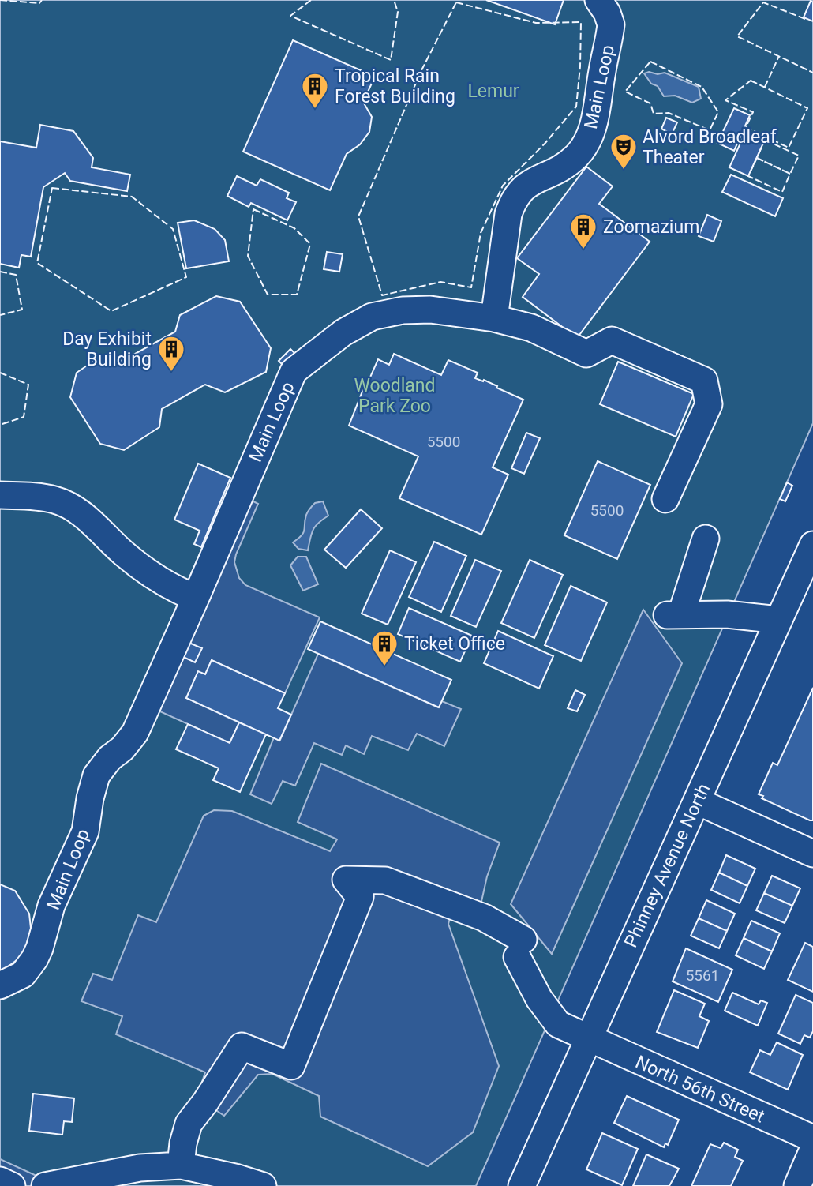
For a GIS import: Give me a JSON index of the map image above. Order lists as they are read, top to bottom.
{
  "streets": {
    "street": ["Main Loop", "Phinney Avenue North", "North 56th Street"]
  },
  "crossings": [
    ["Phinney Avenue North", "North 56th Street"]
  ],
  "parks": ["Lemur", "Woodland Park Zoo"],
  "places": {
    "building": [
      "Tropical Rain Forest Building",
      "Zoomazium",
      "Day Exhibit Building",
      "Ticket Office"
    ],
    "theatre": ["Alvord Broadleaf Theater"]
  },
  "house_numbers": ["5500", "5500", "5561"]
}
